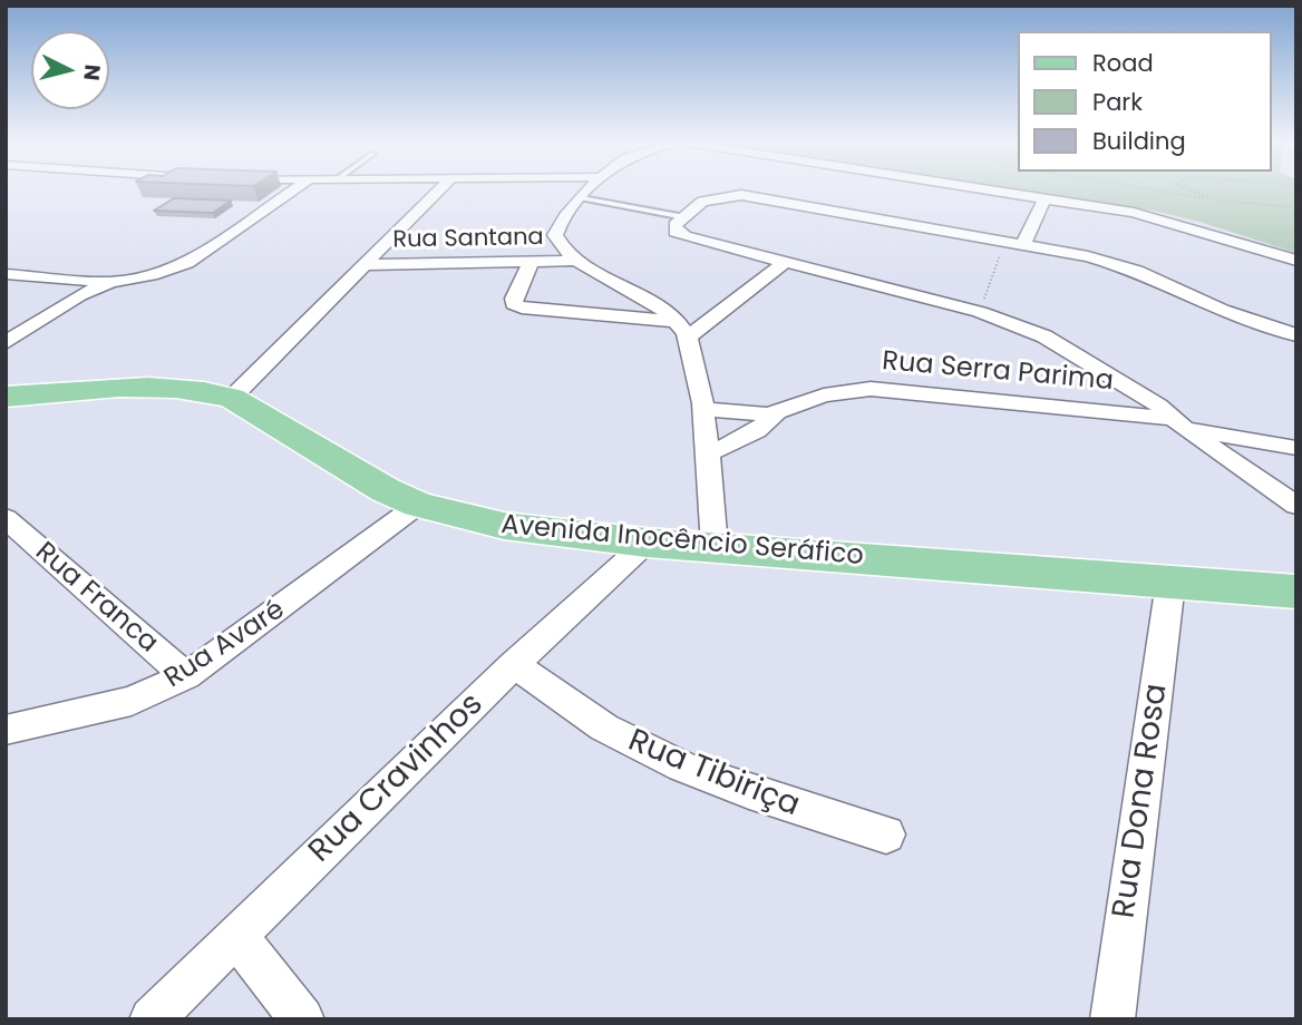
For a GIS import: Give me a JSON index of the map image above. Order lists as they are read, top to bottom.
{
  "streets": {
    "main road": ["Avenida Inocêncio Seráfico"],
    "street": [
      "Rua Santana",
      "Rua Serra Parima",
      "Rua Franca",
      "Rua Avaré",
      "Rua Tibiriça",
      "Rua Cravinhos",
      "Rua Dona Rosa"
    ]
  },
  "crossings": [
    ["Avenida Inocêncio Seráfico", "Rua Avaré"],
    ["Avenida Inocêncio Seráfico", "Rua Cravinhos"],
    ["Avenida Inocêncio Seráfico", "Rua Dona Rosa"],
    ["Rua Franca", "Rua Avaré"],
    ["Rua Tibiriça", "Rua Cravinhos"]
  ],
  "legend": ["Road", "Park", "Building"],
  "north": "right"
}
